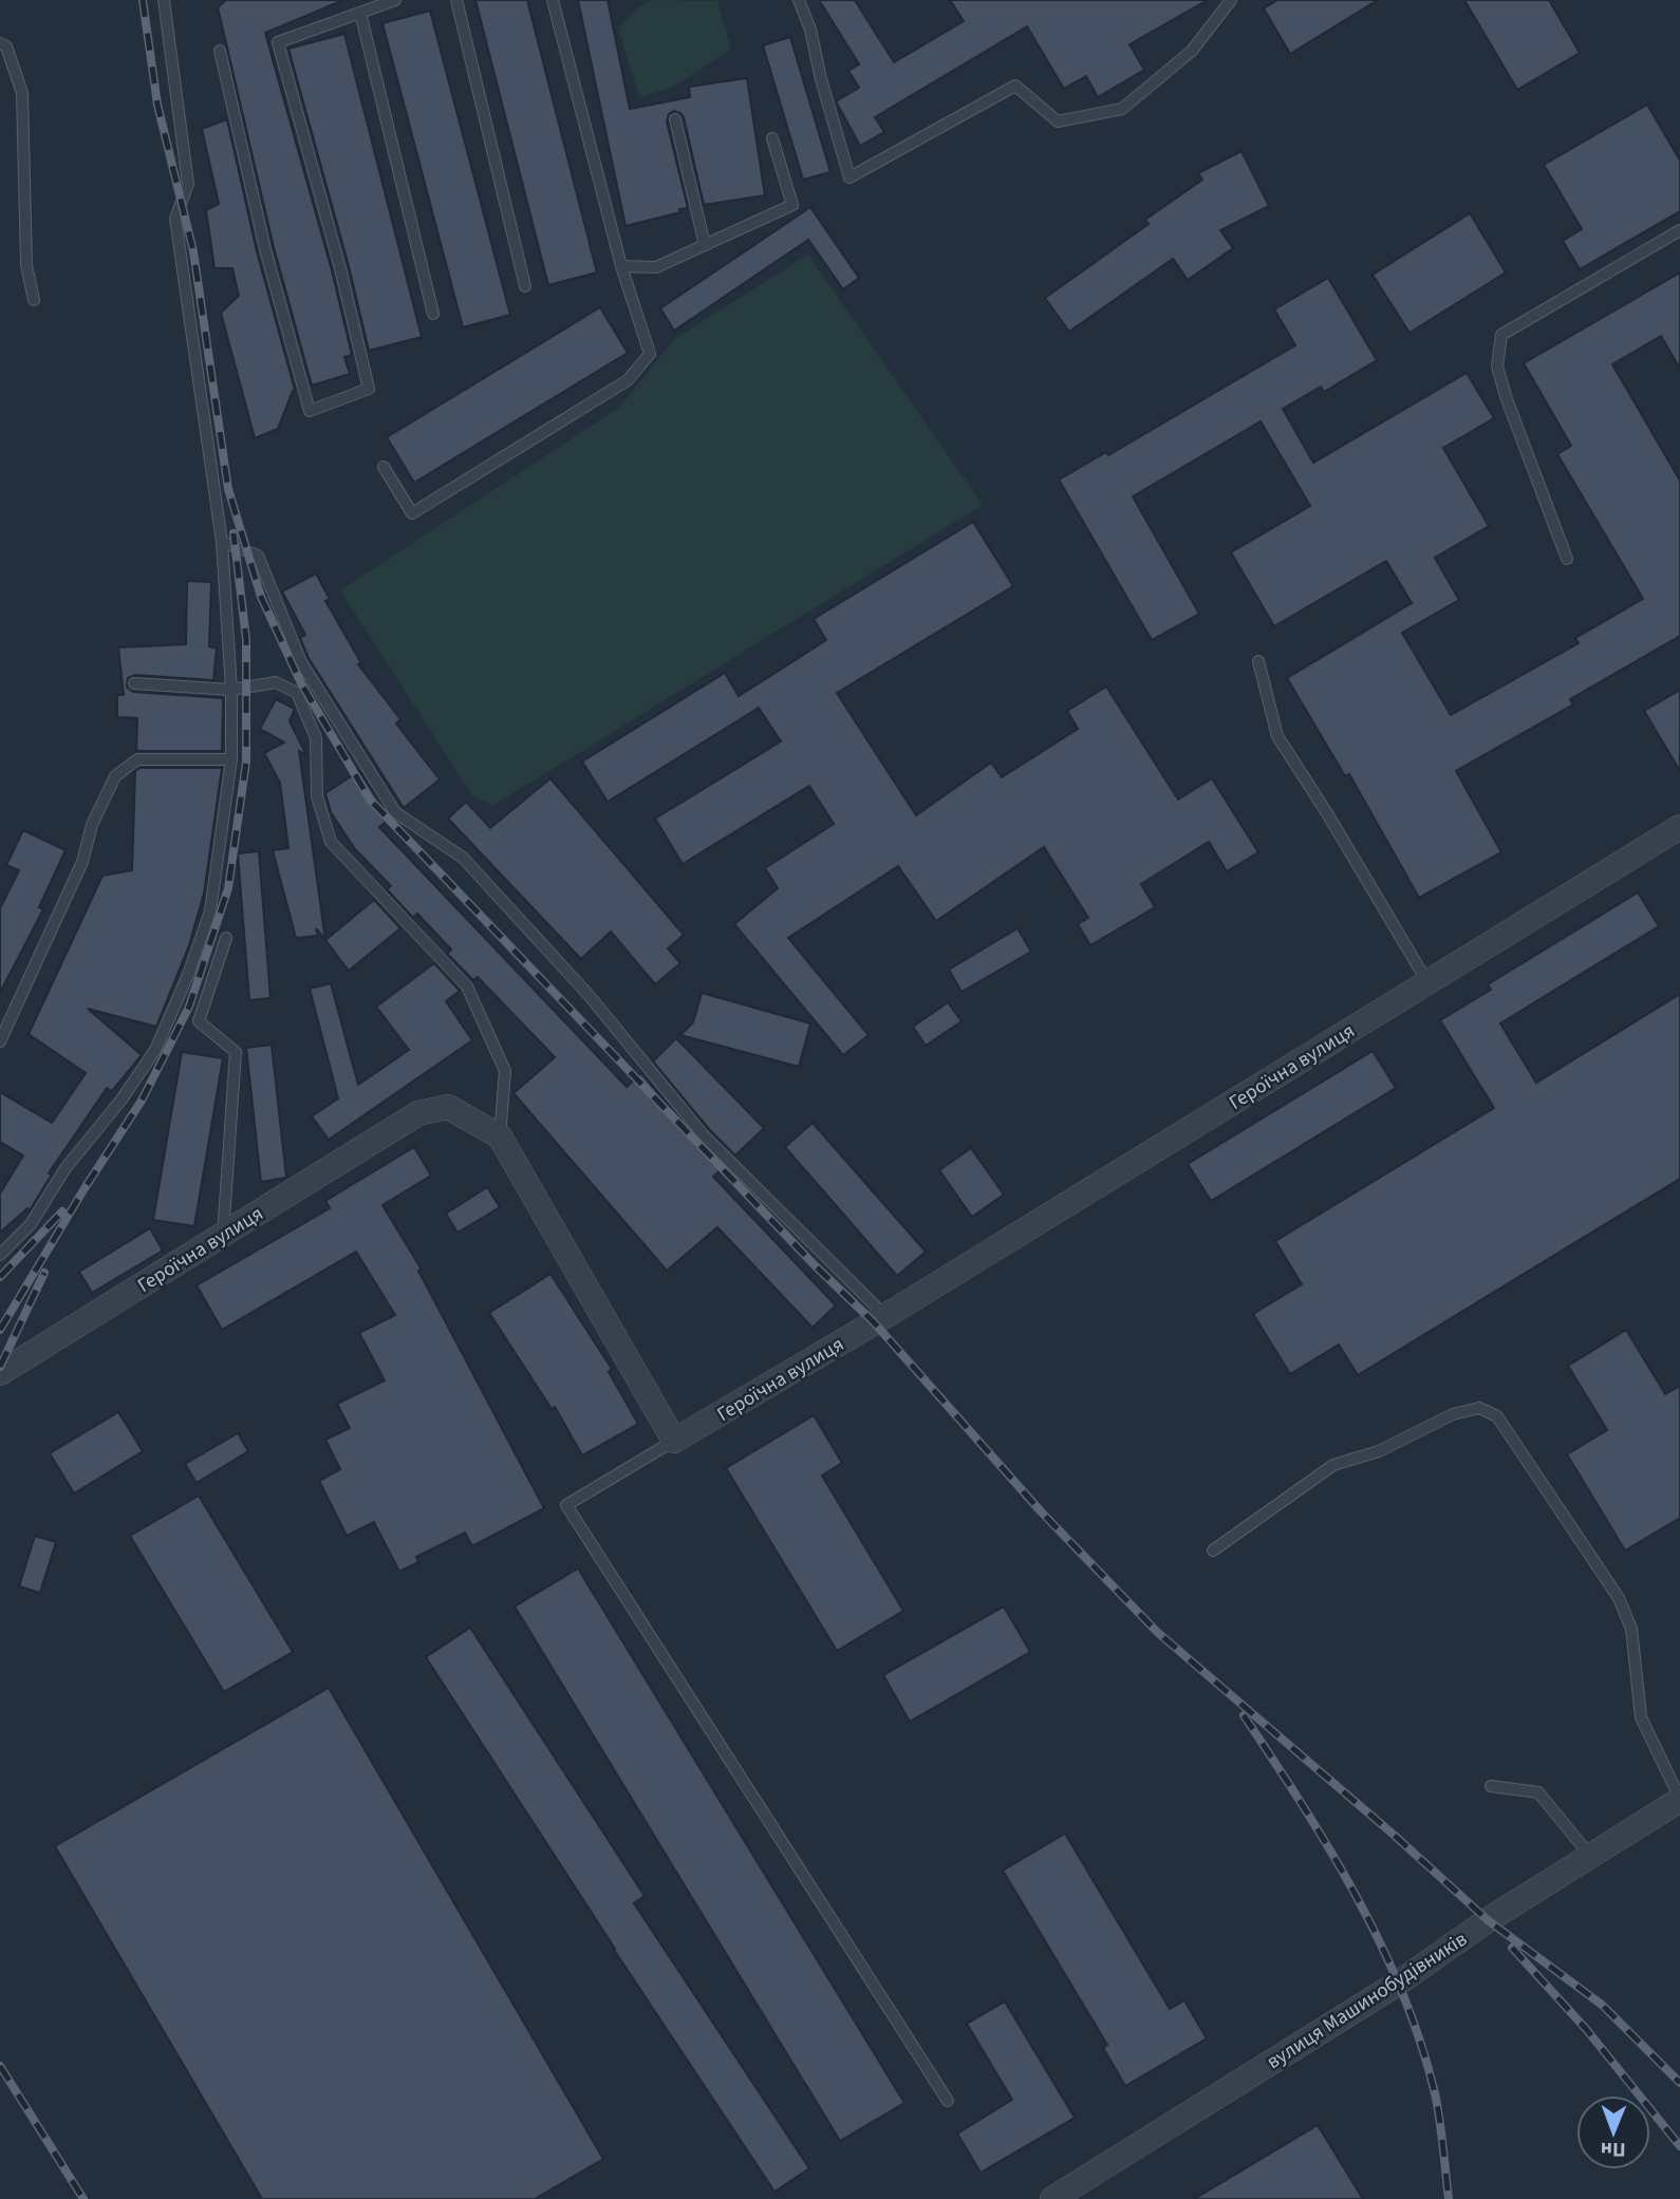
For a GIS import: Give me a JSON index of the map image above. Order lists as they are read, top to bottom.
{
  "streets": {
    "street": ["Героїчна вулиця", "вулиця Машинобудівників"]
  },
  "north": "bottom"
}
